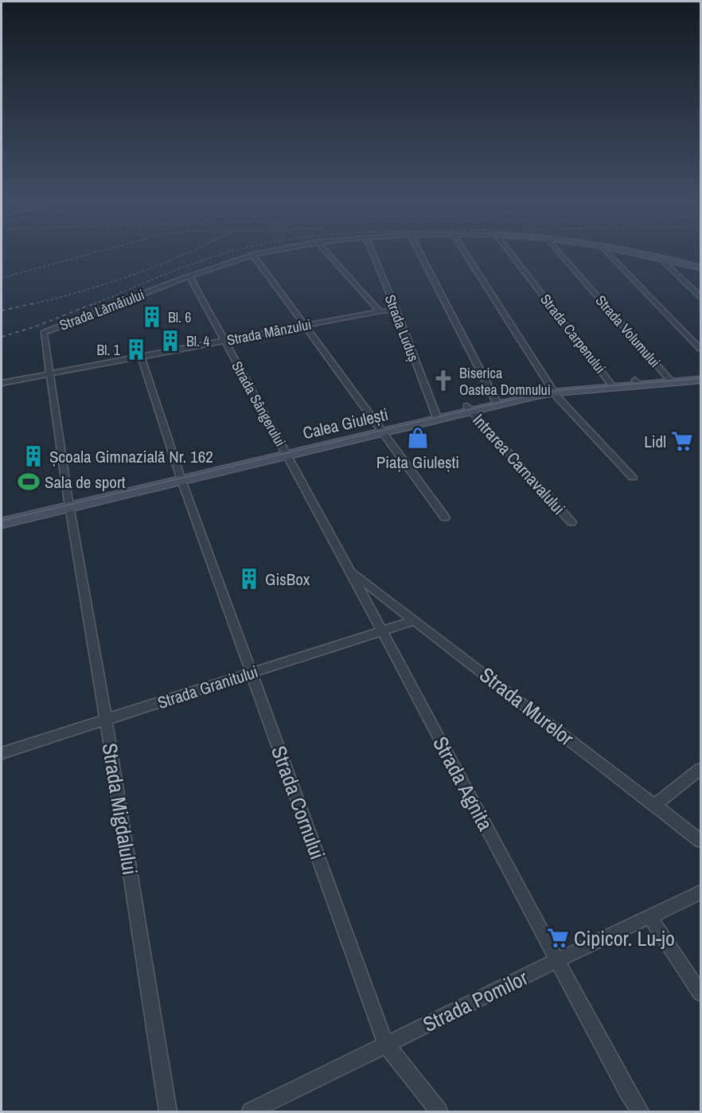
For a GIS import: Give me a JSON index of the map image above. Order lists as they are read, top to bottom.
{
  "streets": {
    "main road": ["Calea Giulești"],
    "street": [
      "Strada Lămâiului",
      "Strada Luduș",
      "Strada Volumului",
      "Strada Mânzului",
      "Strada Carpenului",
      "Strada Sângerului",
      "Intrarea Carnavalului",
      "Strada Granitului",
      "Strada Murelor",
      "Strada Agnita",
      "Strada Cornului",
      "Strada Migdalului",
      "Strada Pomilor"
    ]
  },
  "crossings": [
    ["Strada Lămâiului", "Strada Sângerului"],
    ["Strada Lămâiului", "Strada Migdalului"],
    ["Strada Luduș", "Strada Mânzului"],
    ["Strada Luduș", "Calea Giulești"],
    ["Strada Volumului", "Calea Giulești"],
    ["Strada Mânzului", "Strada Sângerului"],
    ["Strada Mânzului", "Strada Cornului"],
    ["Strada Mânzului", "Strada Migdalului"],
    ["Strada Carpenului", "Calea Giulești"],
    ["Strada Sângerului", "Calea Giulești"],
    ["Strada Sângerului", "Strada Agnita"],
    ["Calea Giulești", "Intrarea Carnavalului"],
    ["Calea Giulești", "Strada Agnita"],
    ["Calea Giulești", "Strada Cornului"],
    ["Calea Giulești", "Strada Migdalului"],
    ["Strada Granitului", "Strada Murelor"],
    ["Strada Granitului", "Strada Agnita"],
    ["Strada Granitului", "Strada Cornului"],
    ["Strada Granitului", "Strada Migdalului"],
    ["Strada Murelor", "Strada Agnita"],
    ["Strada Agnita", "Strada Pomilor"],
    ["Strada Cornului", "Strada Pomilor"]
  ],
  "places": {
    "building": [
      "Bl. 6",
      "Bl. 4",
      "Bl. 1",
      "Școala Gimnazială Nr. 162",
      "GisBox"
    ],
    "church": ["Biserica Oastea Domnului"],
    "shop": ["Piața Giulești"],
    "supermarket": ["Lidl", "Cipicor. Lu-jo"],
    "sports": ["Sala de sport"]
  }
}
